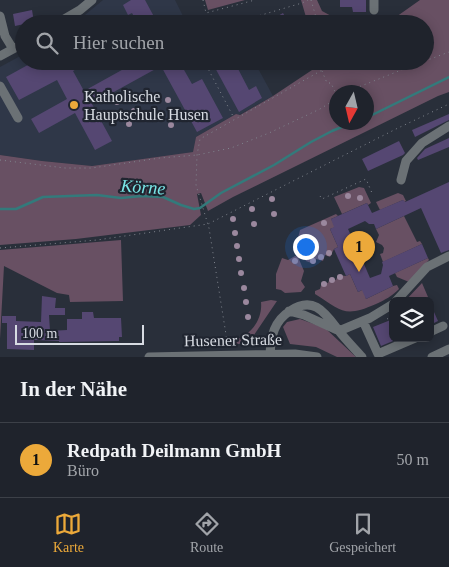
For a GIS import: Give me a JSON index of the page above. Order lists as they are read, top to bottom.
{
  "streets": {
    "street": ["Husener Straße"]
  },
  "water": ["Körne"],
  "places": ["Katholische Hauptschule Husen"],
  "scale_bar": "100 m",
  "north": "bottom",
  "page": {
    "search": "Hier suchen",
    "pins": "1",
    "scale": "100 m",
    "heading": "In der Nähe",
    "list": [
      {
        "mark": "1",
        "name": "Redpath Deilmann GmbH",
        "note": "Büro",
        "value": "50 m"
      }
    ],
    "nav": ["Karte", "Route", "Gespeichert"]
  }
}
